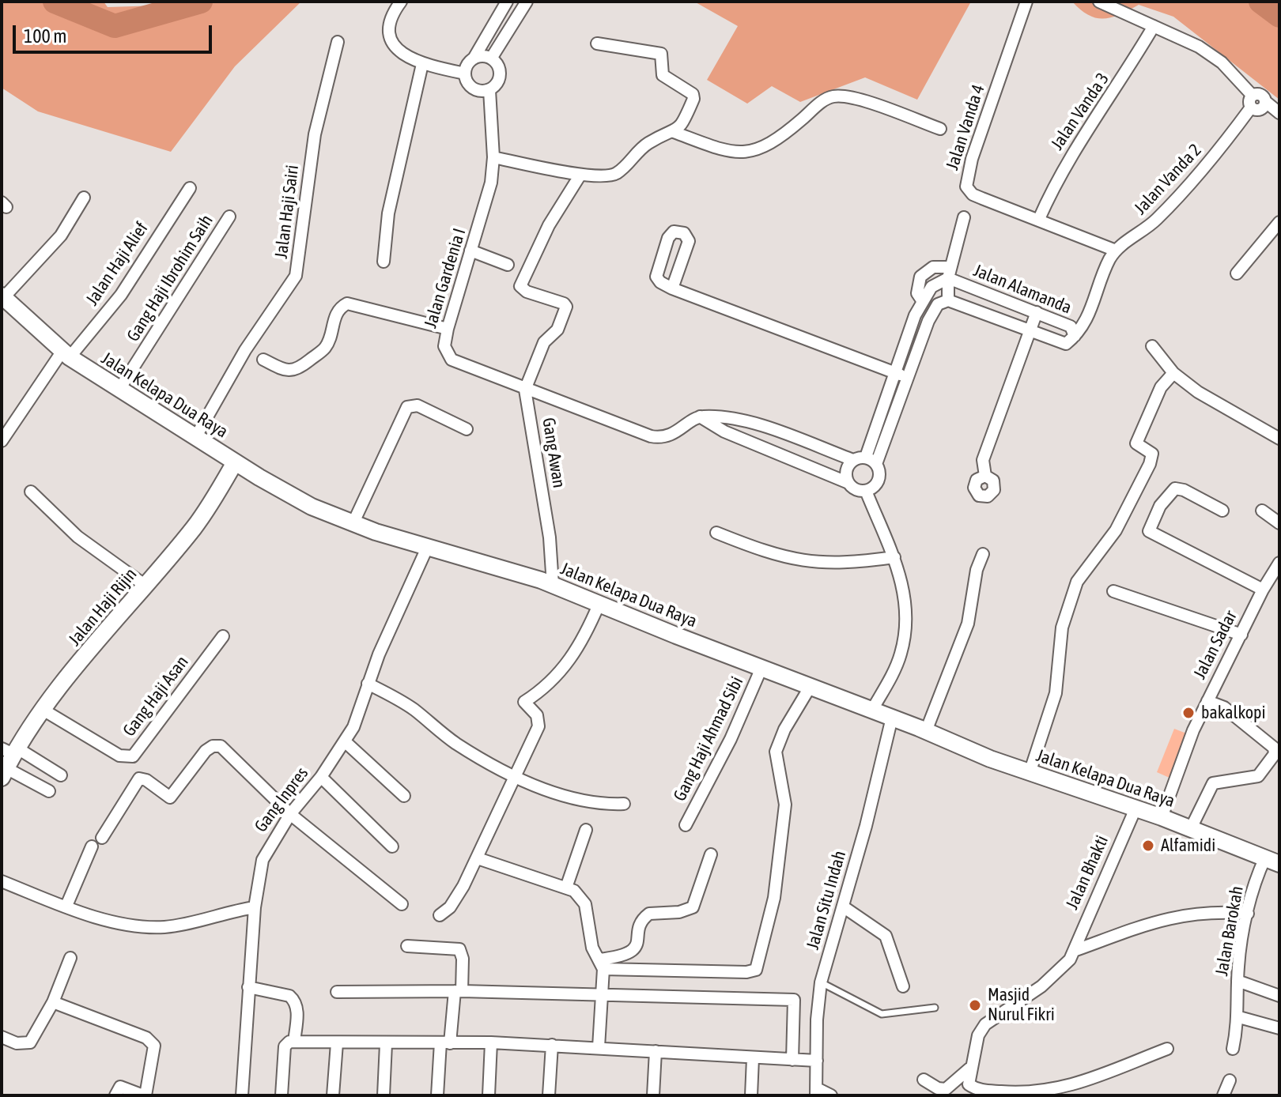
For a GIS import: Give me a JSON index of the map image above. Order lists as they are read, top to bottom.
{
  "streets": {
    "main road": ["Jalan Kelapa Dua Raya", "Jalan Haji Rijin"],
    "street": [
      "Jalan Vanda 3",
      "Jalan Vanda 4",
      "Jalan Vanda 2",
      "Jalan Haji Sairi",
      "Jalan Haji Alief",
      "Gang Haji Ibrohim Saih",
      "Jalan Gardenia I",
      "Jalan Alamanda",
      "Gang Awan",
      "Jalan Sadar",
      "Gang Haji Asan",
      "Gang Haji Ahmad Sibi",
      "Gang Inpres",
      "Jalan Bhakti",
      "Jalan Situ Indah",
      "Jalan Barokah"
    ]
  },
  "crossings": [
    ["Jalan Vanda 3", "Jalan Vanda 4"],
    ["Jalan Vanda 4", "Jalan Vanda 2"],
    ["Jalan Vanda 2", "Jalan Alamanda"],
    ["Jalan Haji Sairi", "Jalan Kelapa Dua Raya"],
    ["Jalan Haji Alief", "Jalan Kelapa Dua Raya"],
    ["Gang Haji Ibrohim Saih", "Jalan Kelapa Dua Raya"],
    ["Jalan Gardenia I", "Gang Awan"],
    ["Jalan Kelapa Dua Raya", "Gang Awan"],
    ["Jalan Kelapa Dua Raya", "Jalan Haji Rijin"],
    ["Jalan Kelapa Dua Raya", "Jalan Sadar"],
    ["Jalan Kelapa Dua Raya", "Gang Haji Ahmad Sibi"],
    ["Jalan Kelapa Dua Raya", "Gang Inpres"],
    ["Jalan Kelapa Dua Raya", "Jalan Bhakti"],
    ["Jalan Kelapa Dua Raya", "Jalan Situ Indah"],
    ["Jalan Kelapa Dua Raya", "Jalan Barokah"],
    ["Jalan Haji Rijin", "Gang Haji Asan"]
  ],
  "places": ["bakalkopi", "Alfamidi", "Masjid Nurul Fikri"],
  "scale_bar": "100 m"
}
